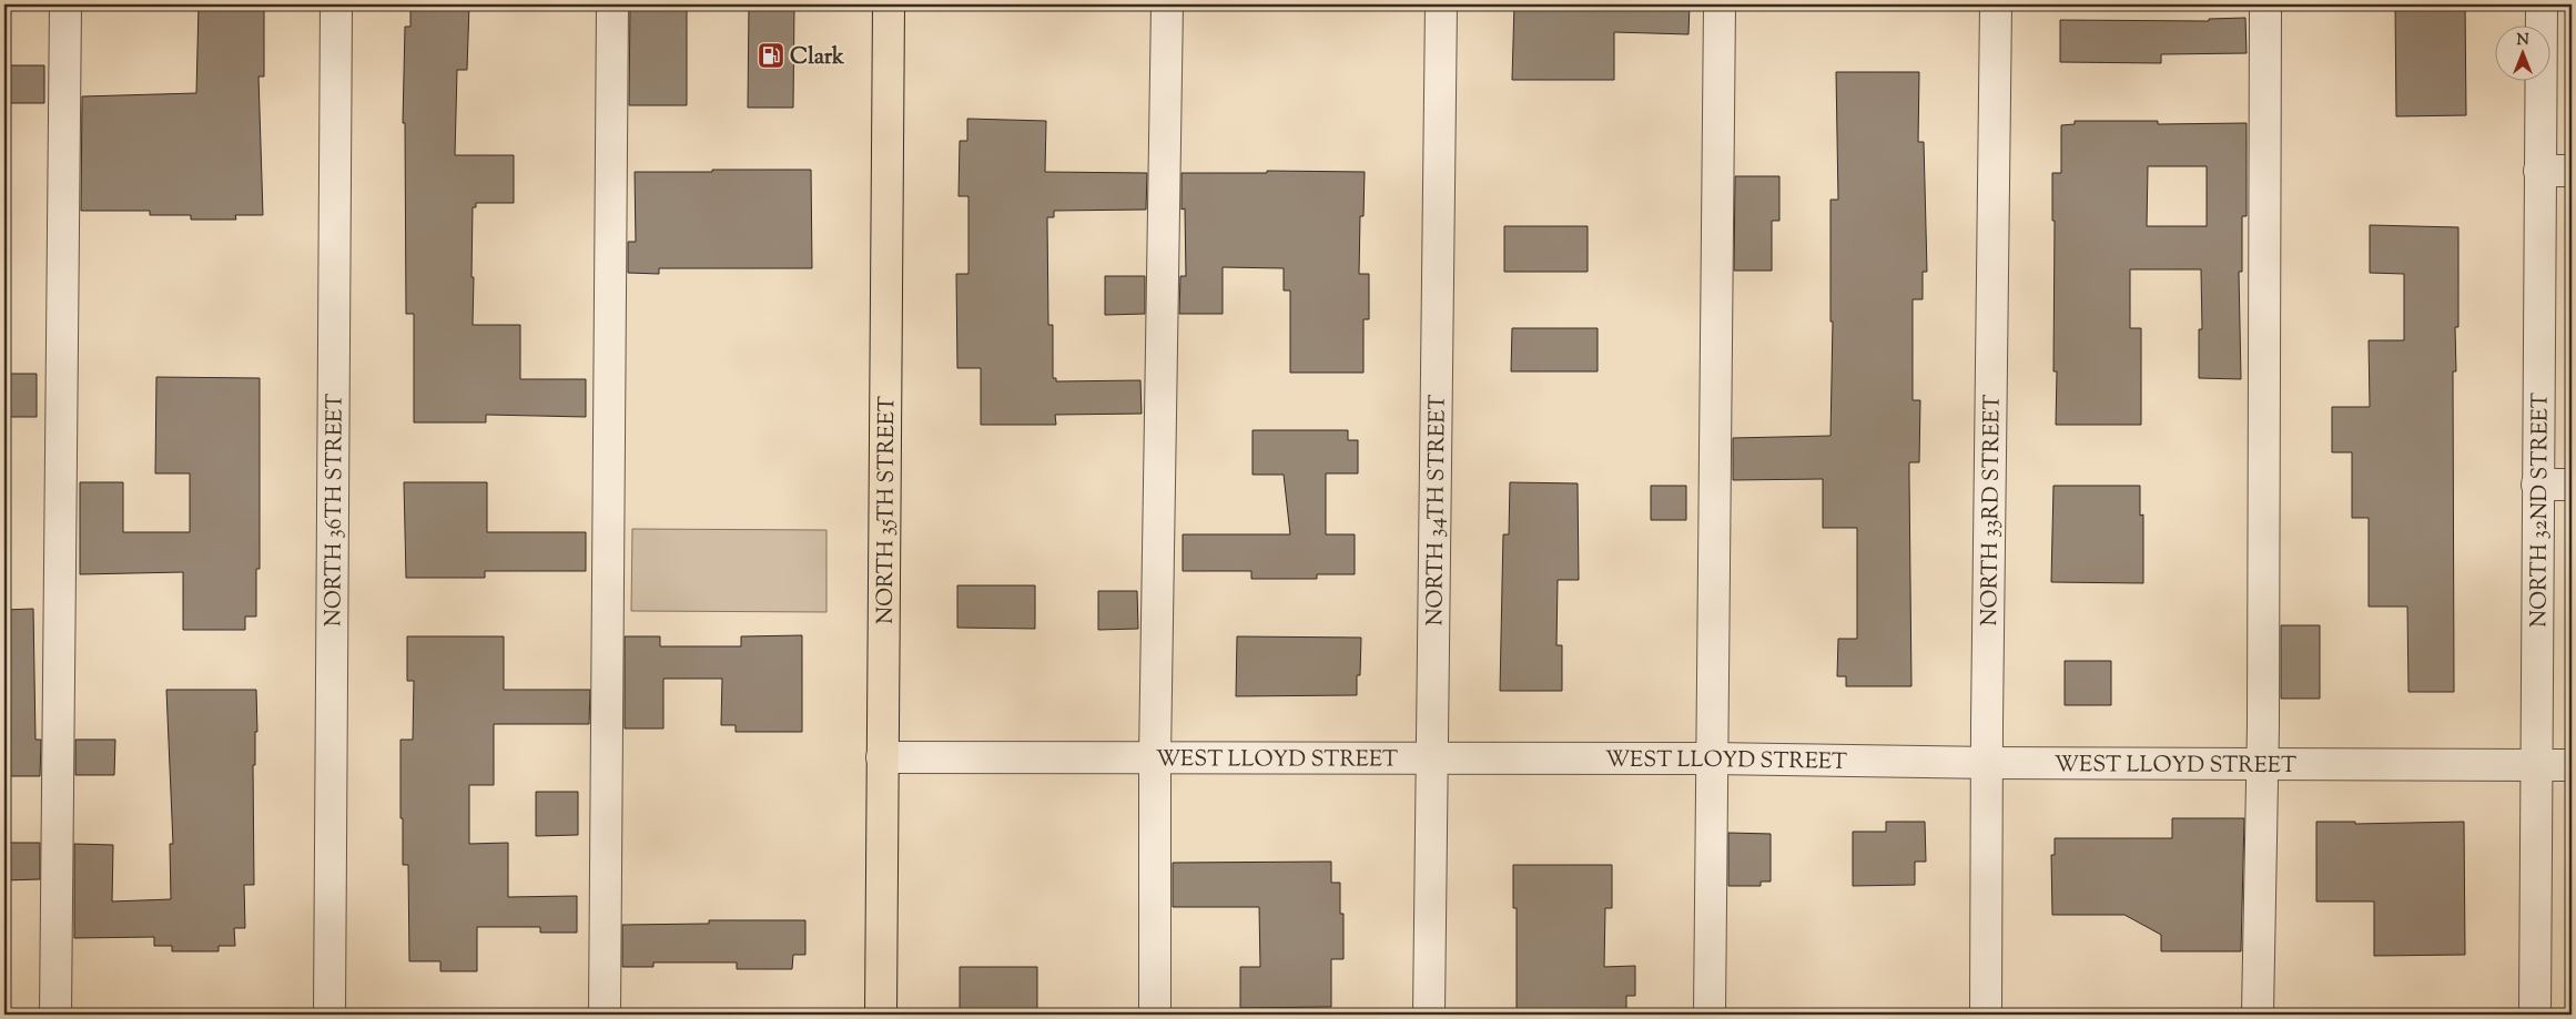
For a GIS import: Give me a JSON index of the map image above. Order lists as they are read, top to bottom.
{
  "streets": {
    "main road": ["NORTH 35TH STREET"],
    "street": [
      "NORTH 34TH STREET",
      "NORTH 33RD STREET",
      "NORTH 32ND STREET",
      "NORTH 36TH STREET",
      "WEST LLOYD STREET"
    ]
  },
  "crossings": [
    ["NORTH 35TH STREET", "WEST LLOYD STREET"],
    ["NORTH 34TH STREET", "WEST LLOYD STREET"],
    ["NORTH 33RD STREET", "WEST LLOYD STREET"],
    ["NORTH 32ND STREET", "WEST LLOYD STREET"]
  ],
  "places": {
    "fuel station": ["Clark"]
  },
  "north": "top"
}
